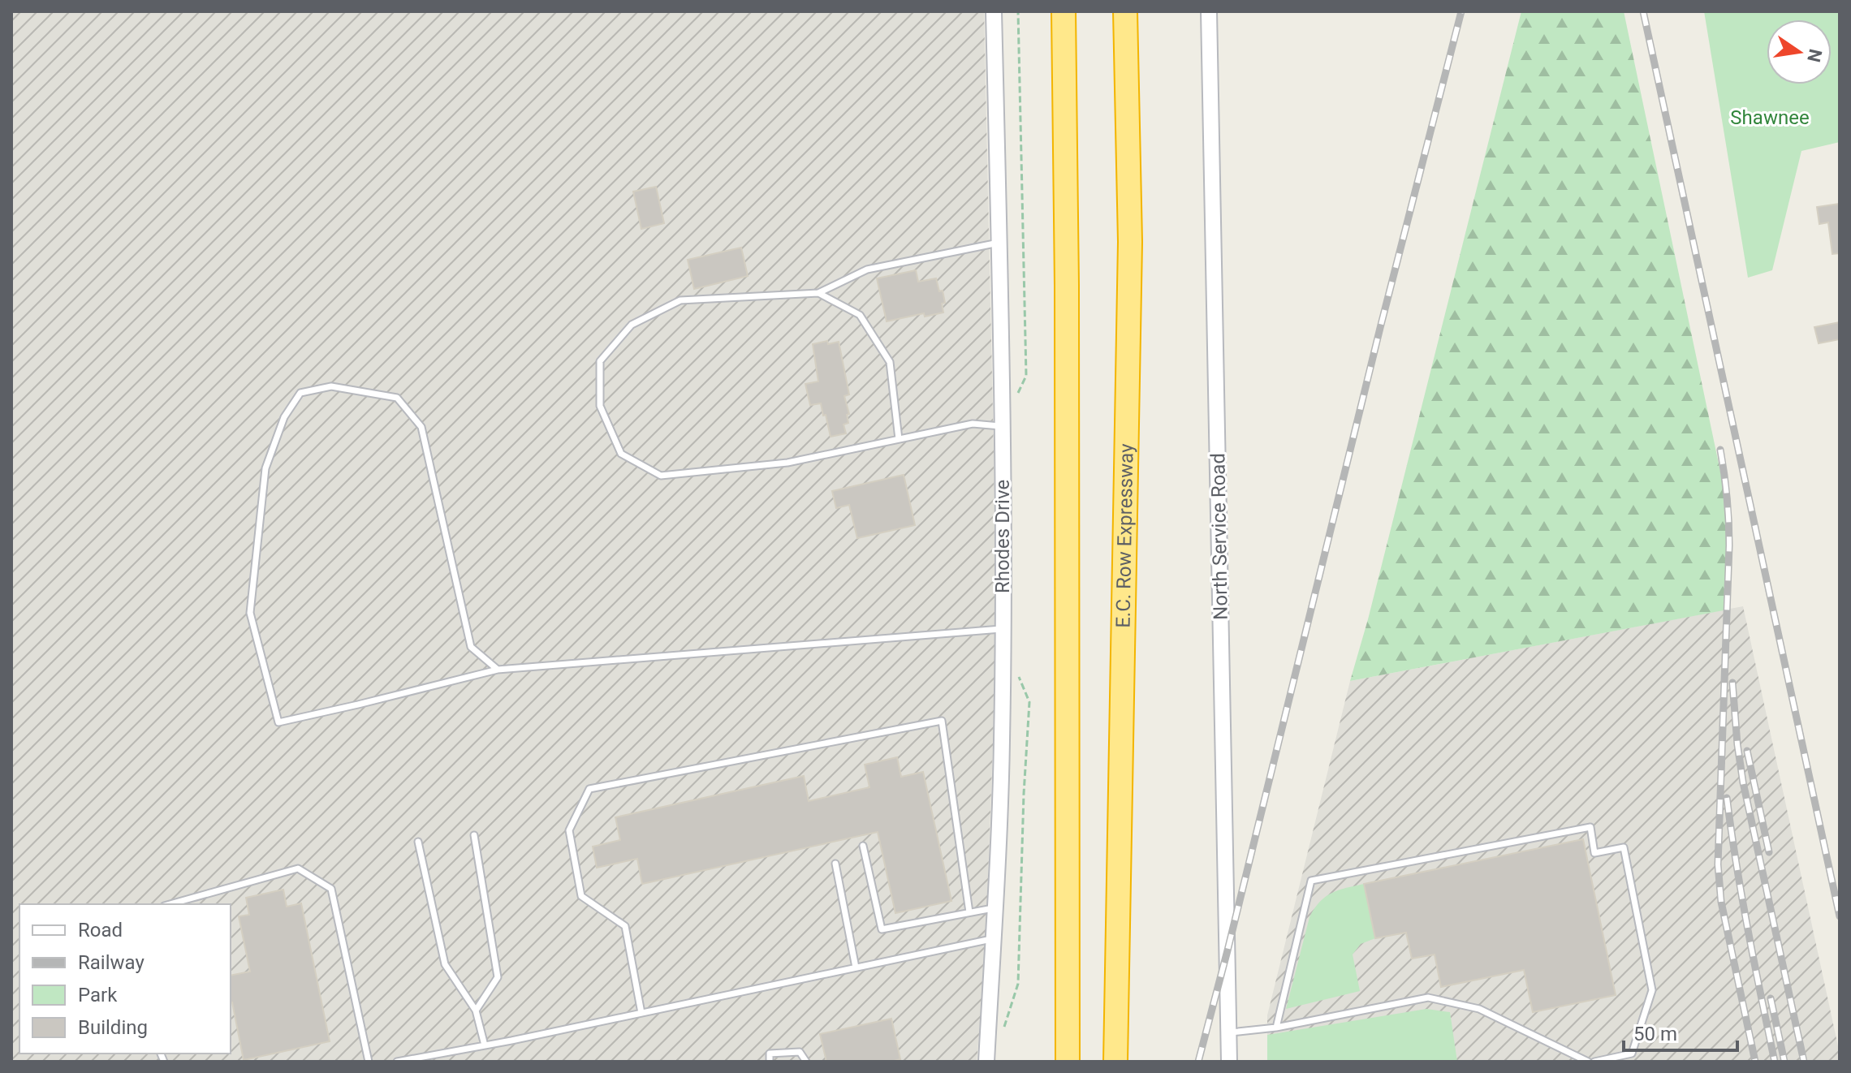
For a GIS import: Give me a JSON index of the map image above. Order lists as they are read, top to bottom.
{
  "streets": {
    "highway": ["E.C. Row Expressway"],
    "street": ["Rhodes Drive", "North Service Road"]
  },
  "parks": ["Shawnee"],
  "legend": [
    "Road",
    "Railway",
    "Park",
    "Building"
  ],
  "scale_bar": "50 m",
  "north": "right"
}
